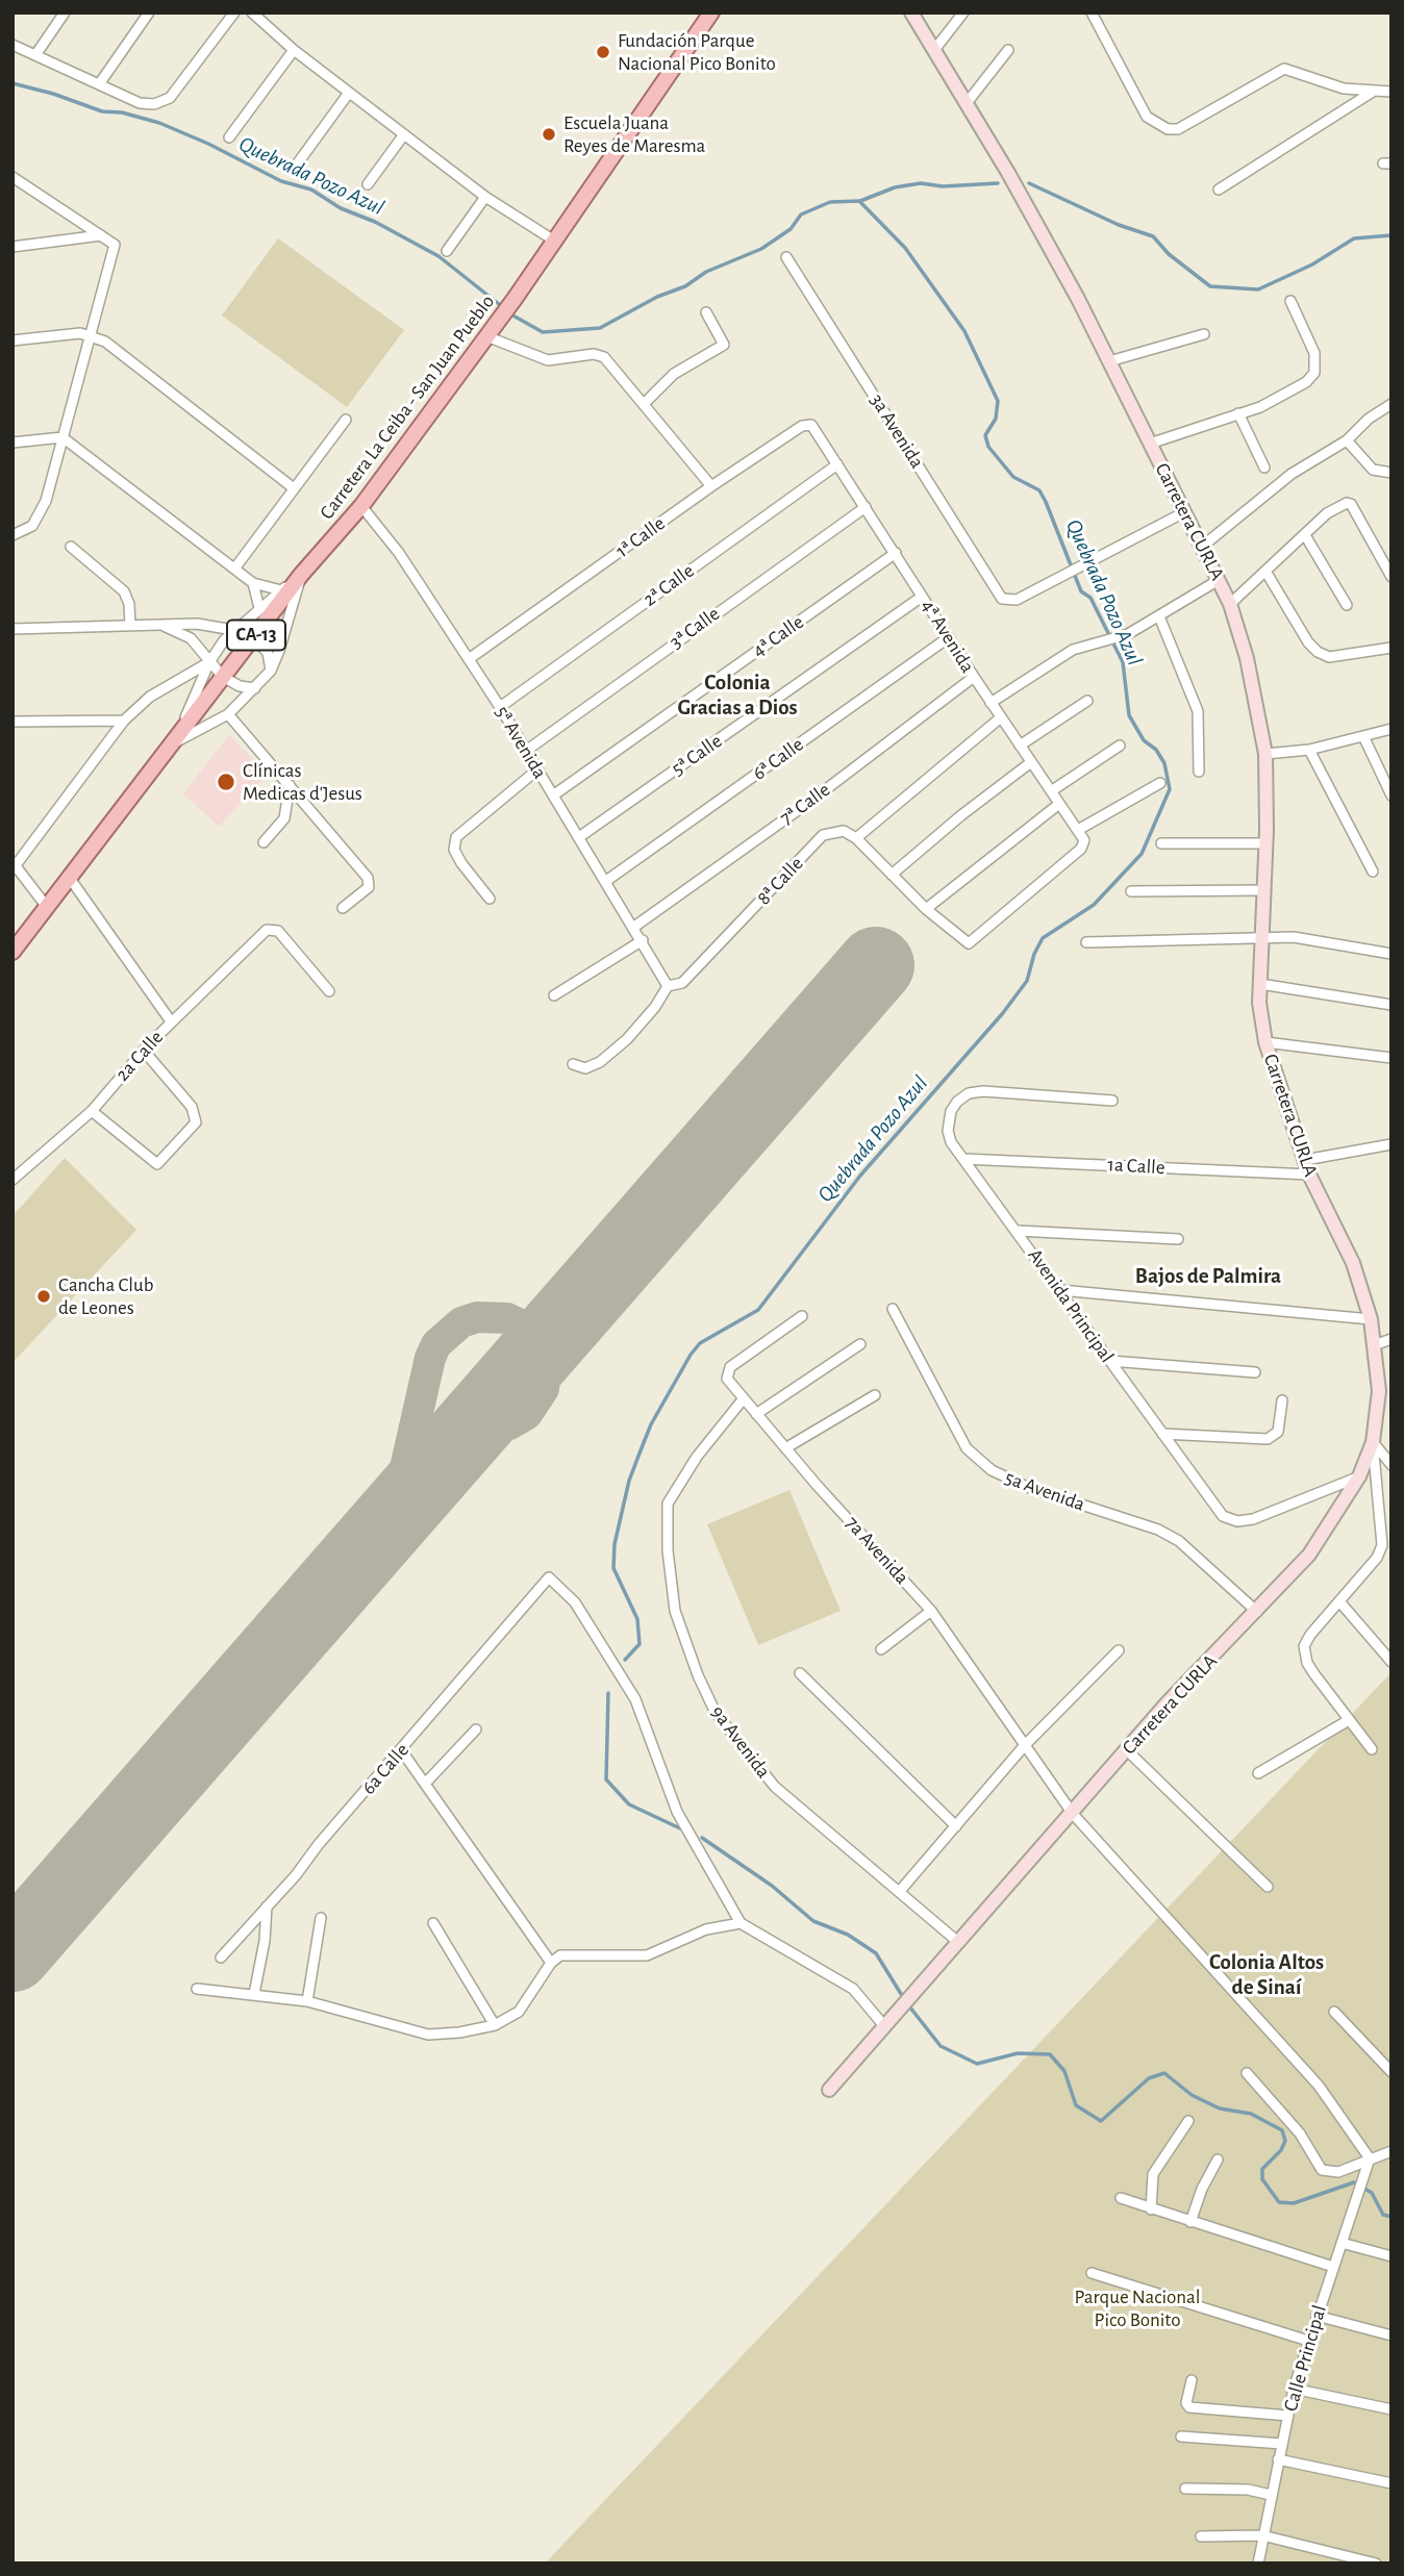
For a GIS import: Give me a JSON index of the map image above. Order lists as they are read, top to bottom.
{
  "streets": {
    "main road": ["Carretera La Ceiba - San Juan Pueblo", "Carretera CURLA", "CA-13"],
    "street": [
      "3a Avenida",
      "1ª Calle",
      "2ª Calle",
      "3ª Calle",
      "4ª Calle",
      "4ª Avenida",
      "5ª Avenida",
      "5ª Calle",
      "6ª Calle",
      "7ª Calle",
      "8ª Calle",
      "2a Calle",
      "1a Calle",
      "Avenida Principal",
      "5a Avenida",
      "7a Avenida",
      "9a Avenida",
      "6a Calle",
      "Calle Principal"
    ]
  },
  "crossings": [
    ["Carretera La Ceiba - San Juan Pueblo", "5ª Avenida"],
    ["3a Avenida", "Carretera CURLA"],
    ["Carretera CURLA", "1a Calle"],
    ["Carretera CURLA", "Avenida Principal"],
    ["Carretera CURLA", "5a Avenida"],
    ["Carretera CURLA", "7a Avenida"],
    ["Carretera CURLA", "9a Avenida"],
    ["1ª Calle", "4ª Avenida"],
    ["1ª Calle", "5ª Avenida"],
    ["2ª Calle", "4ª Avenida"],
    ["2ª Calle", "5ª Avenida"],
    ["3ª Calle", "4ª Avenida"],
    ["3ª Calle", "5ª Avenida"],
    ["4ª Calle", "4ª Avenida"],
    ["4ª Calle", "5ª Avenida"],
    ["4ª Avenida", "5ª Calle"],
    ["4ª Avenida", "6ª Calle"],
    ["4ª Avenida", "7ª Calle"],
    ["5ª Avenida", "5ª Calle"],
    ["5ª Avenida", "6ª Calle"],
    ["5ª Avenida", "7ª Calle"],
    ["5ª Avenida", "8ª Calle"],
    ["1a Calle", "Avenida Principal"],
    ["7a Avenida", "9a Avenida"],
    ["7a Avenida", "Calle Principal"]
  ],
  "districts": ["Colonia Gracias a Dios", "Bajos de Palmira", "Colonia Altos de Sinaí"],
  "water": ["Quebrada Pozo Azul"],
  "parks": ["Parque Nacional Pico Bonito"],
  "places": [
    "Fundación Parque Nacional Pico Bonito",
    "Escuela Juana Reyes de Maresma",
    "Clínicas Medicas d'Jesus",
    "Cancha Club de Leones"
  ]
}
